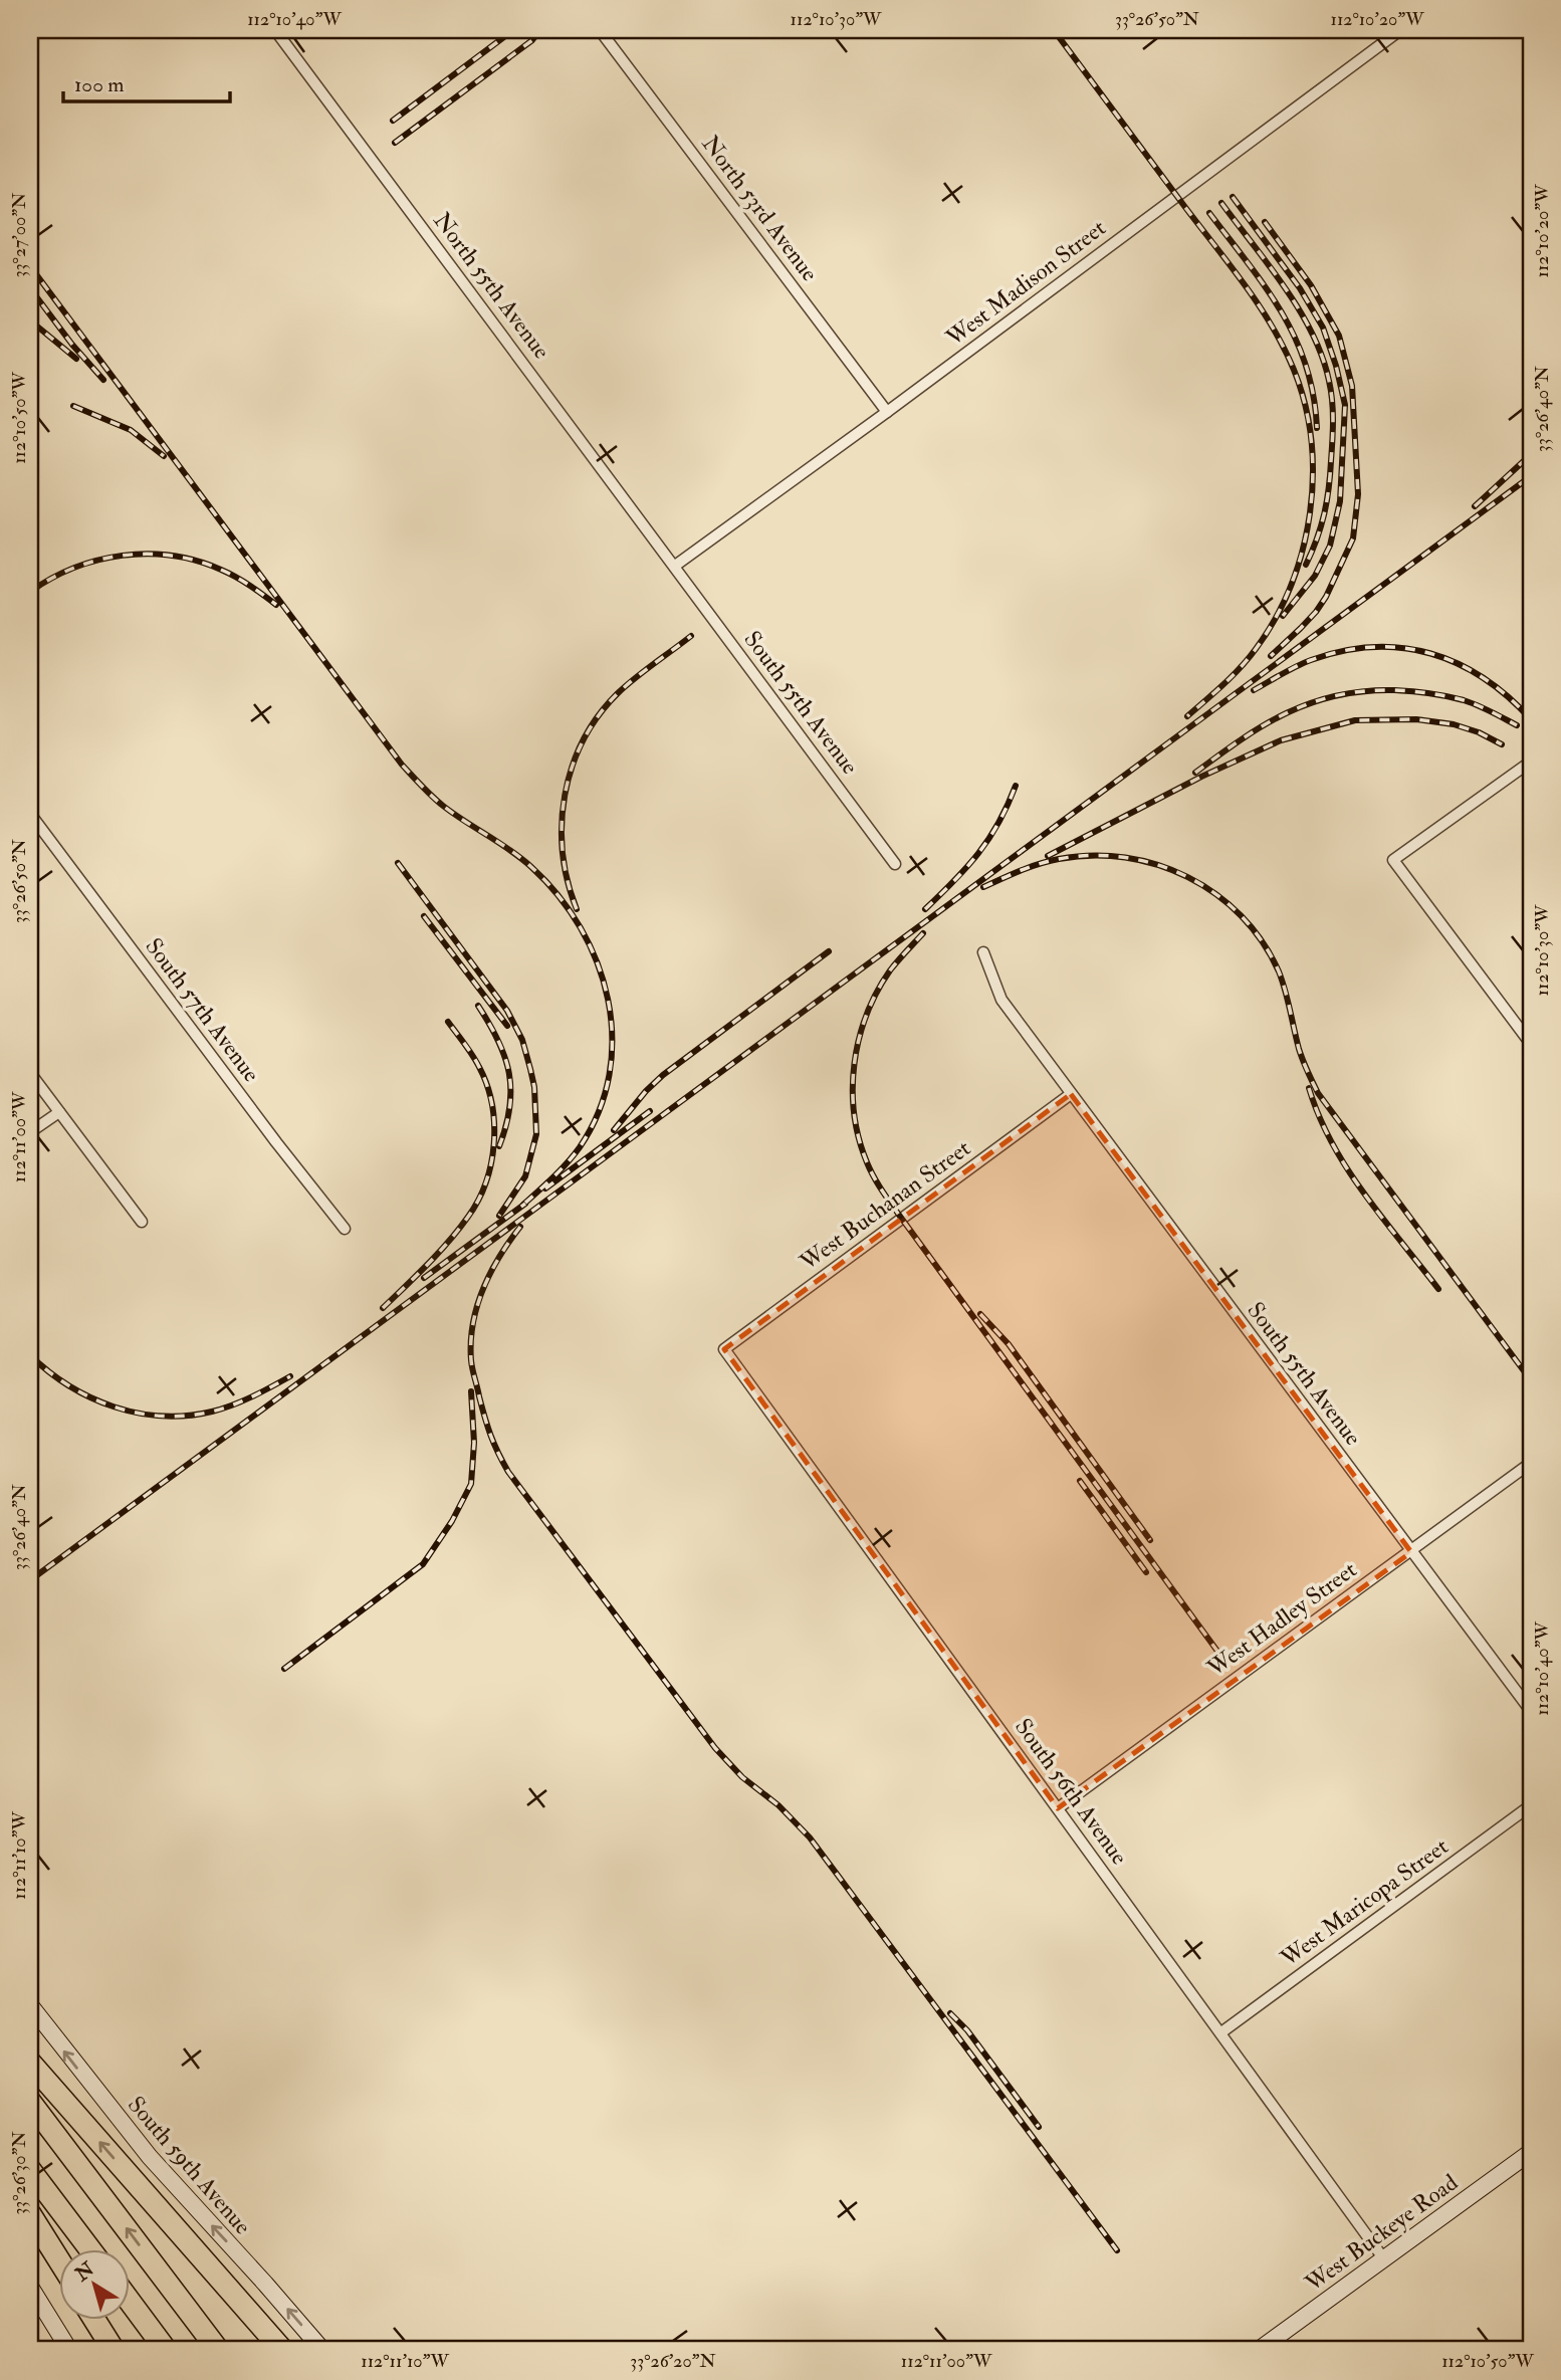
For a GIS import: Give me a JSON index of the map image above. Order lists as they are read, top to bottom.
{
  "streets": {
    "main road": ["South 59th Avenue", "West Buckeye Road"],
    "street": [
      "North 53rd Avenue",
      "West Madison Street",
      "North 55th Avenue",
      "South 55th Avenue",
      "South 57th Avenue",
      "West Buchanan Street",
      "West Hadley Street",
      "South 56th Avenue",
      "West Maricopa Street"
    ]
  },
  "crossings": [
    ["North 53rd Avenue", "West Madison Street"],
    ["West Madison Street", "North 55th Avenue"],
    ["West Madison Street", "South 55th Avenue"],
    ["North 55th Avenue", "South 55th Avenue"],
    ["South 55th Avenue", "West Buchanan Street"],
    ["South 55th Avenue", "West Hadley Street"],
    ["West Buchanan Street", "South 56th Avenue"],
    ["West Hadley Street", "South 56th Avenue"],
    ["South 56th Avenue", "West Maricopa Street"],
    ["South 56th Avenue", "West Buckeye Road"]
  ],
  "one_way": ["South 59th Avenue"],
  "scale_bar": "100 m",
  "north": "top left",
  "coordinates": [
    "112°10'40\"W",
    "112°10'30\"W",
    "33°26'50\"N",
    "112°10'20\"W",
    "33°27'00\"N",
    "33°26'40\"N",
    "112°10'50\"W",
    "112°11'00\"W",
    "112°11'10\"W",
    "33°26'30\"N",
    "33°26'20\"N"
  ]
}
